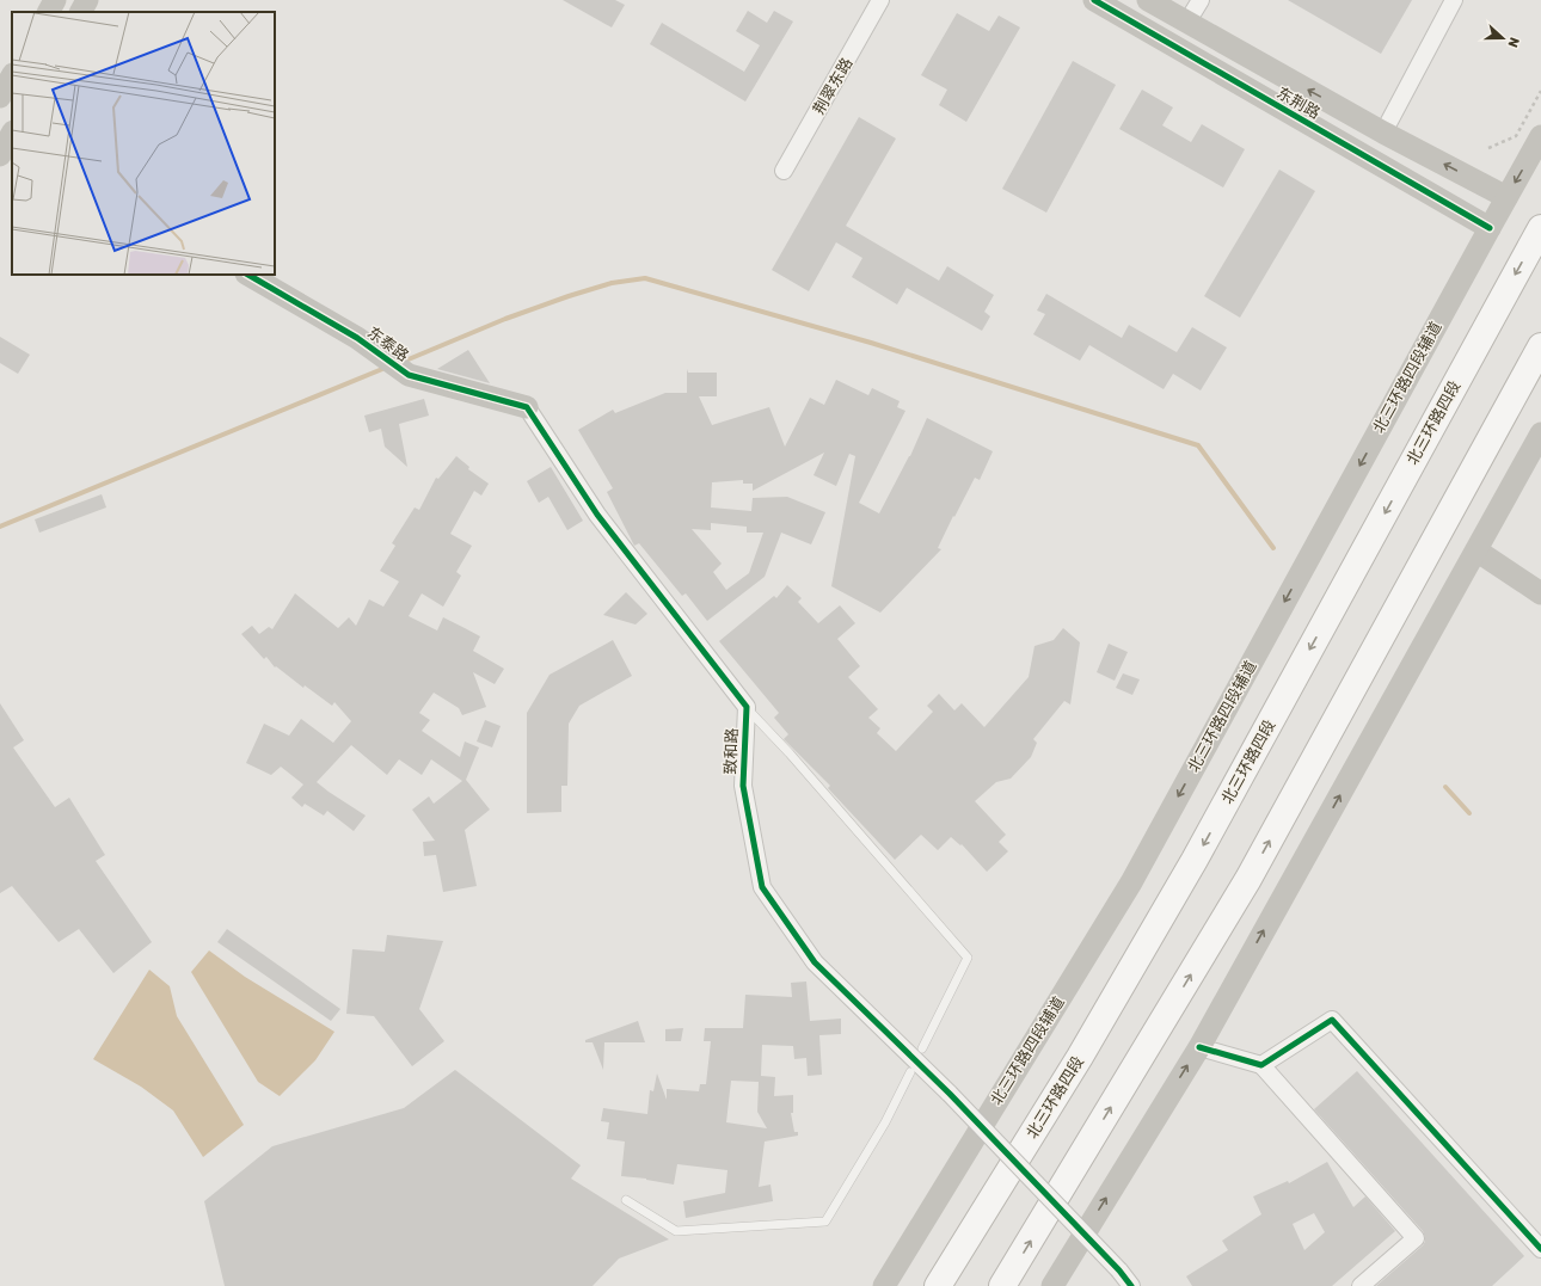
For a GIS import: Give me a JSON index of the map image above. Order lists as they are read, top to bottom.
{
  "streets": {
    "highway": ["北三环路四段"],
    "main road": ["东荆路", "东泰路", "北三环路四段辅道"],
    "street": ["荆翠东路", "致和路"]
  },
  "crossings": [
    ["东荆路", "北三环路四段辅道"],
    ["东泰路", "致和路"]
  ],
  "north": "right"
}
